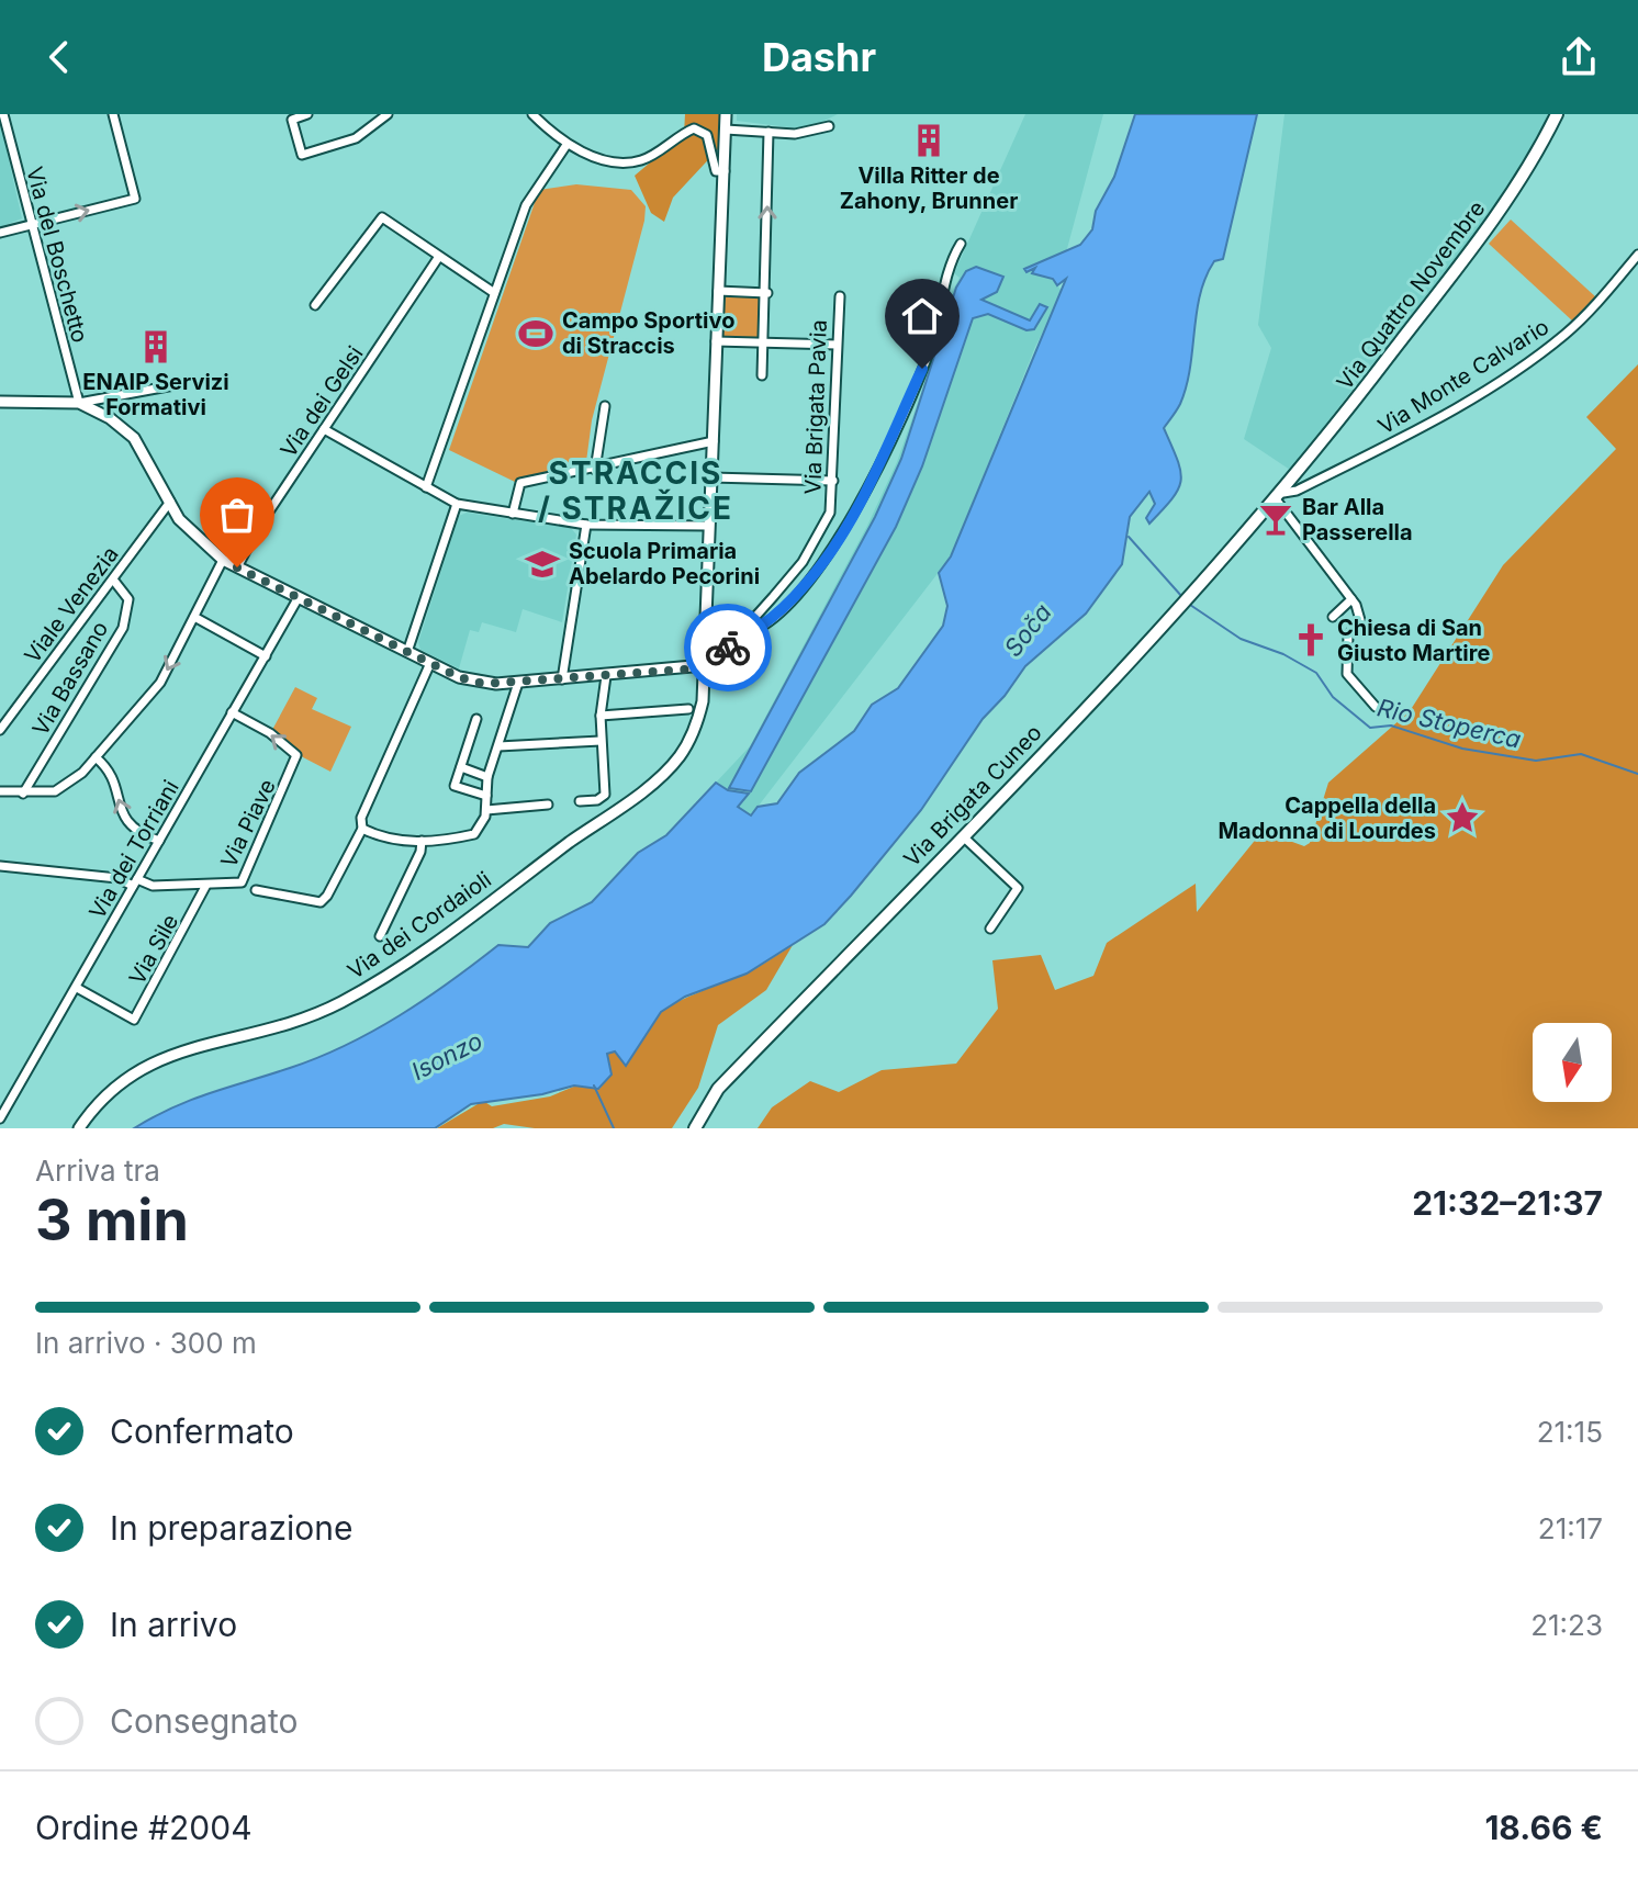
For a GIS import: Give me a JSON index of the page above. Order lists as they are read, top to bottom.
{
  "streets": {
    "main road": ["Via Quattro Novembre", "Via Brigata Cuneo"],
    "street": [
      "Via del Boschetto",
      "Via Monte Calvario",
      "Via dei Gelsi",
      "Via Brigata Pavia",
      "Viale Venezia",
      "Via Bassano",
      "Via Piave",
      "Via dei Torriani",
      "Via dei Cordaioli",
      "Via Sile"
    ]
  },
  "crossings": [
    ["Via Quattro Novembre", "Via Monte Calvario"],
    ["Via Quattro Novembre", "Via Brigata Cuneo"],
    ["Via Monte Calvario", "Via Brigata Cuneo"],
    ["Via Brigata Pavia", "Via dei Cordaioli"],
    ["Viale Venezia", "Via Bassano"],
    ["Via Piave", "Via dei Torriani"],
    ["Via Piave", "Via Sile"],
    ["Via dei Torriani", "Via Sile"]
  ],
  "districts": ["STRACCIS / STRAŽICE"],
  "water": ["Soča", "Rio Stoperca", "Isonzo"],
  "places": {
    "building": ["Villa Ritter de Zahony, Brunner", "ENAIP Servizi Formativi"],
    "sports": ["Campo Sportivo di Straccis"],
    "bar": ["Bar Alla Passerella"],
    "school or university": ["Scuola Primaria Abelardo Pecorini"],
    "church": ["Chiesa di San Giusto Martire"],
    "place": ["Cappella della Madonna di Lourdes"]
  },
  "north": "bottom",
  "page": {
    "header": "Dashr",
    "heading": ["3 min", "Arriva tra", "21:32–21:37"],
    "panel": ["Ordine #2004", "18.66 €"],
    "bar": "In arrivo · 300 m",
    "list": [
      ["Confermato", "21:15"],
      ["In preparazione", "21:17"],
      ["In arrivo", "21:23"],
      "Consegnato"
    ]
  }
}
